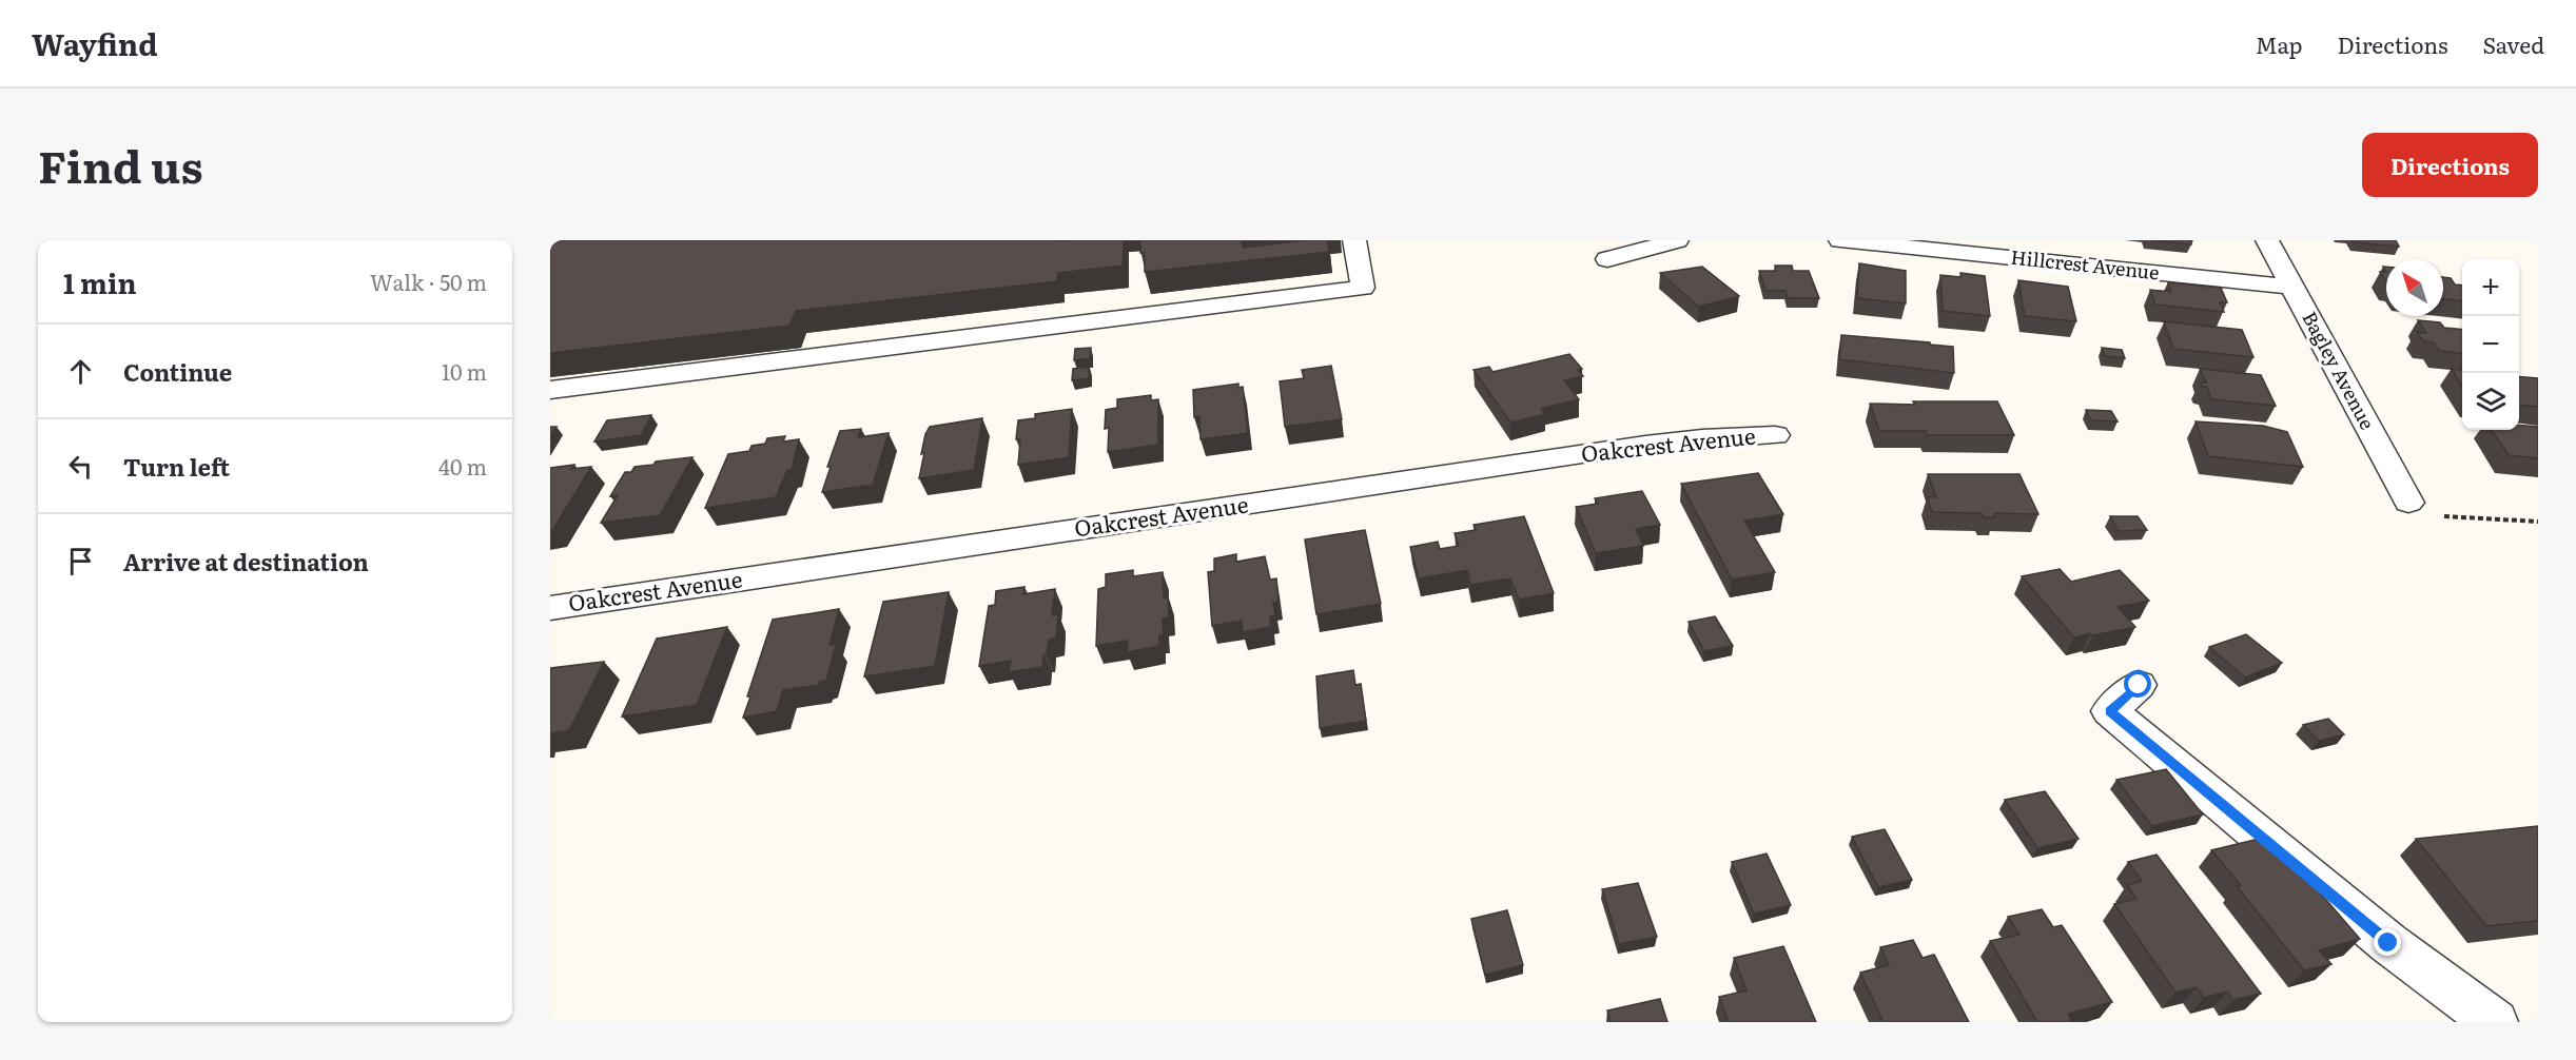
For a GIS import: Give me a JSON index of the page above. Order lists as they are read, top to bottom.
{
  "streets": {
    "street": ["Hillcrest Avenue", "Bagley Avenue", "Oakcrest Avenue"]
  },
  "crossings": [
    ["Hillcrest Avenue", "Bagley Avenue"]
  ],
  "north": "top left",
  "page": {
    "header": "Wayfind",
    "nav": ["Map", "Directions", "Saved"],
    "title": "Find us",
    "buttons": "Directions",
    "heading": ["1 min", "Walk · 50 m"],
    "map_buttons": ["+", "−"],
    "list": [
      ["Continue", "10 m"],
      ["Turn left", "40 m"],
      "Arrive at destination"
    ]
  }
}
